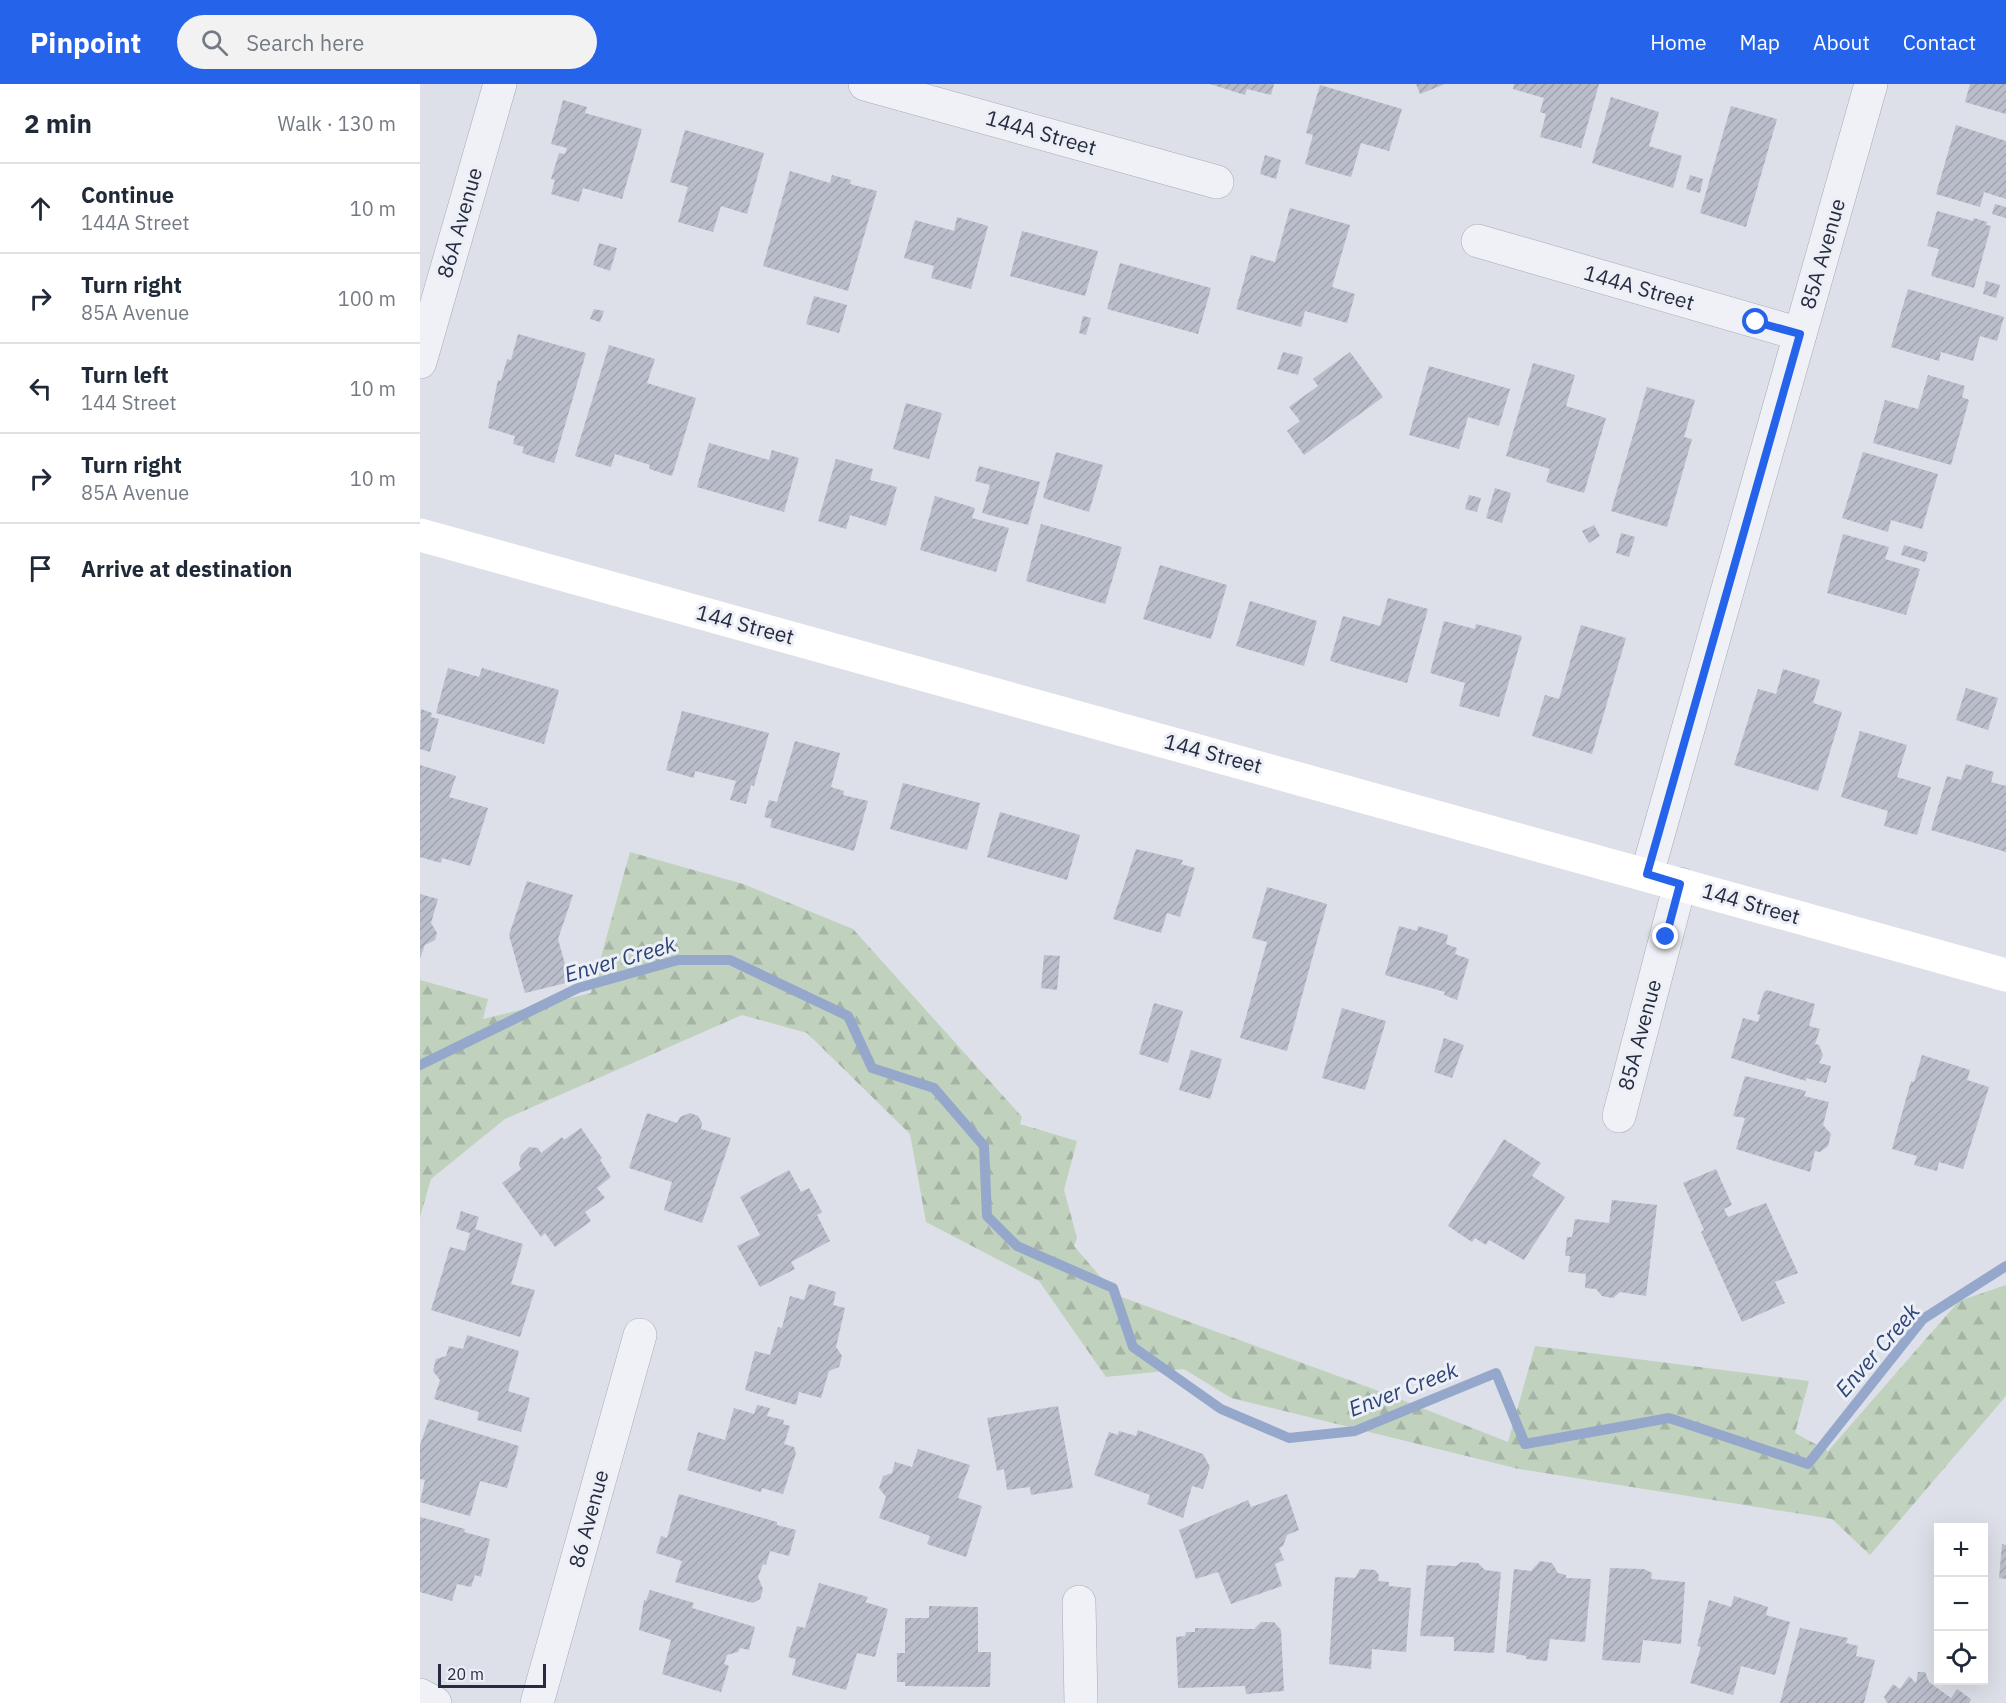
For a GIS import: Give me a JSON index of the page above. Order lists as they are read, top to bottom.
{
  "streets": {
    "main road": ["144 Street"],
    "street": [
      "144A Street",
      "86A Avenue",
      "85A Avenue",
      "86 Avenue"
    ]
  },
  "crossings": [
    ["144A Street", "85A Avenue"],
    ["85A Avenue", "144 Street"]
  ],
  "water": ["Enver Creek"],
  "scale_bar": "20 m",
  "page": {
    "header": "Pinpoint",
    "search": "Search here",
    "nav": [
      "Home",
      "Map",
      "About",
      "Contact"
    ],
    "heading": ["2 min", "Walk · 130 m"],
    "list": [
      ["Continue", "144A Street", "10 m"],
      ["Turn right", "85A Avenue", "100 m"],
      ["Turn left", "144 Street", "10 m"],
      ["Turn right", "85A Avenue", "10 m"],
      "Arrive at destination"
    ],
    "map_buttons": ["+", "−"],
    "scale": "20 m"
  }
}
